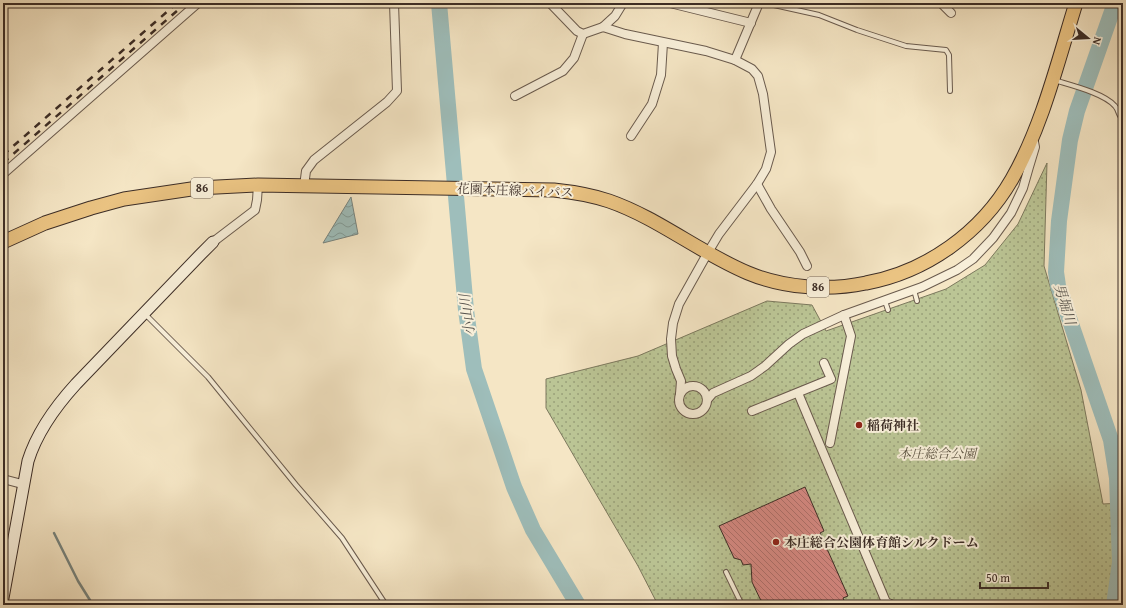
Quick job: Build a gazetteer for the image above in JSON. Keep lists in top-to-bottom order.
{
  "streets": {
    "main road": ["86", "花園本庄線バイパス"]
  },
  "water": ["男堀川", "小山川"],
  "parks": ["本庄総合公園"],
  "places": ["稲荷神社", "本庄総合公園体育館シルクドーム"],
  "scale_bar": "50 m",
  "north": "right"
}
